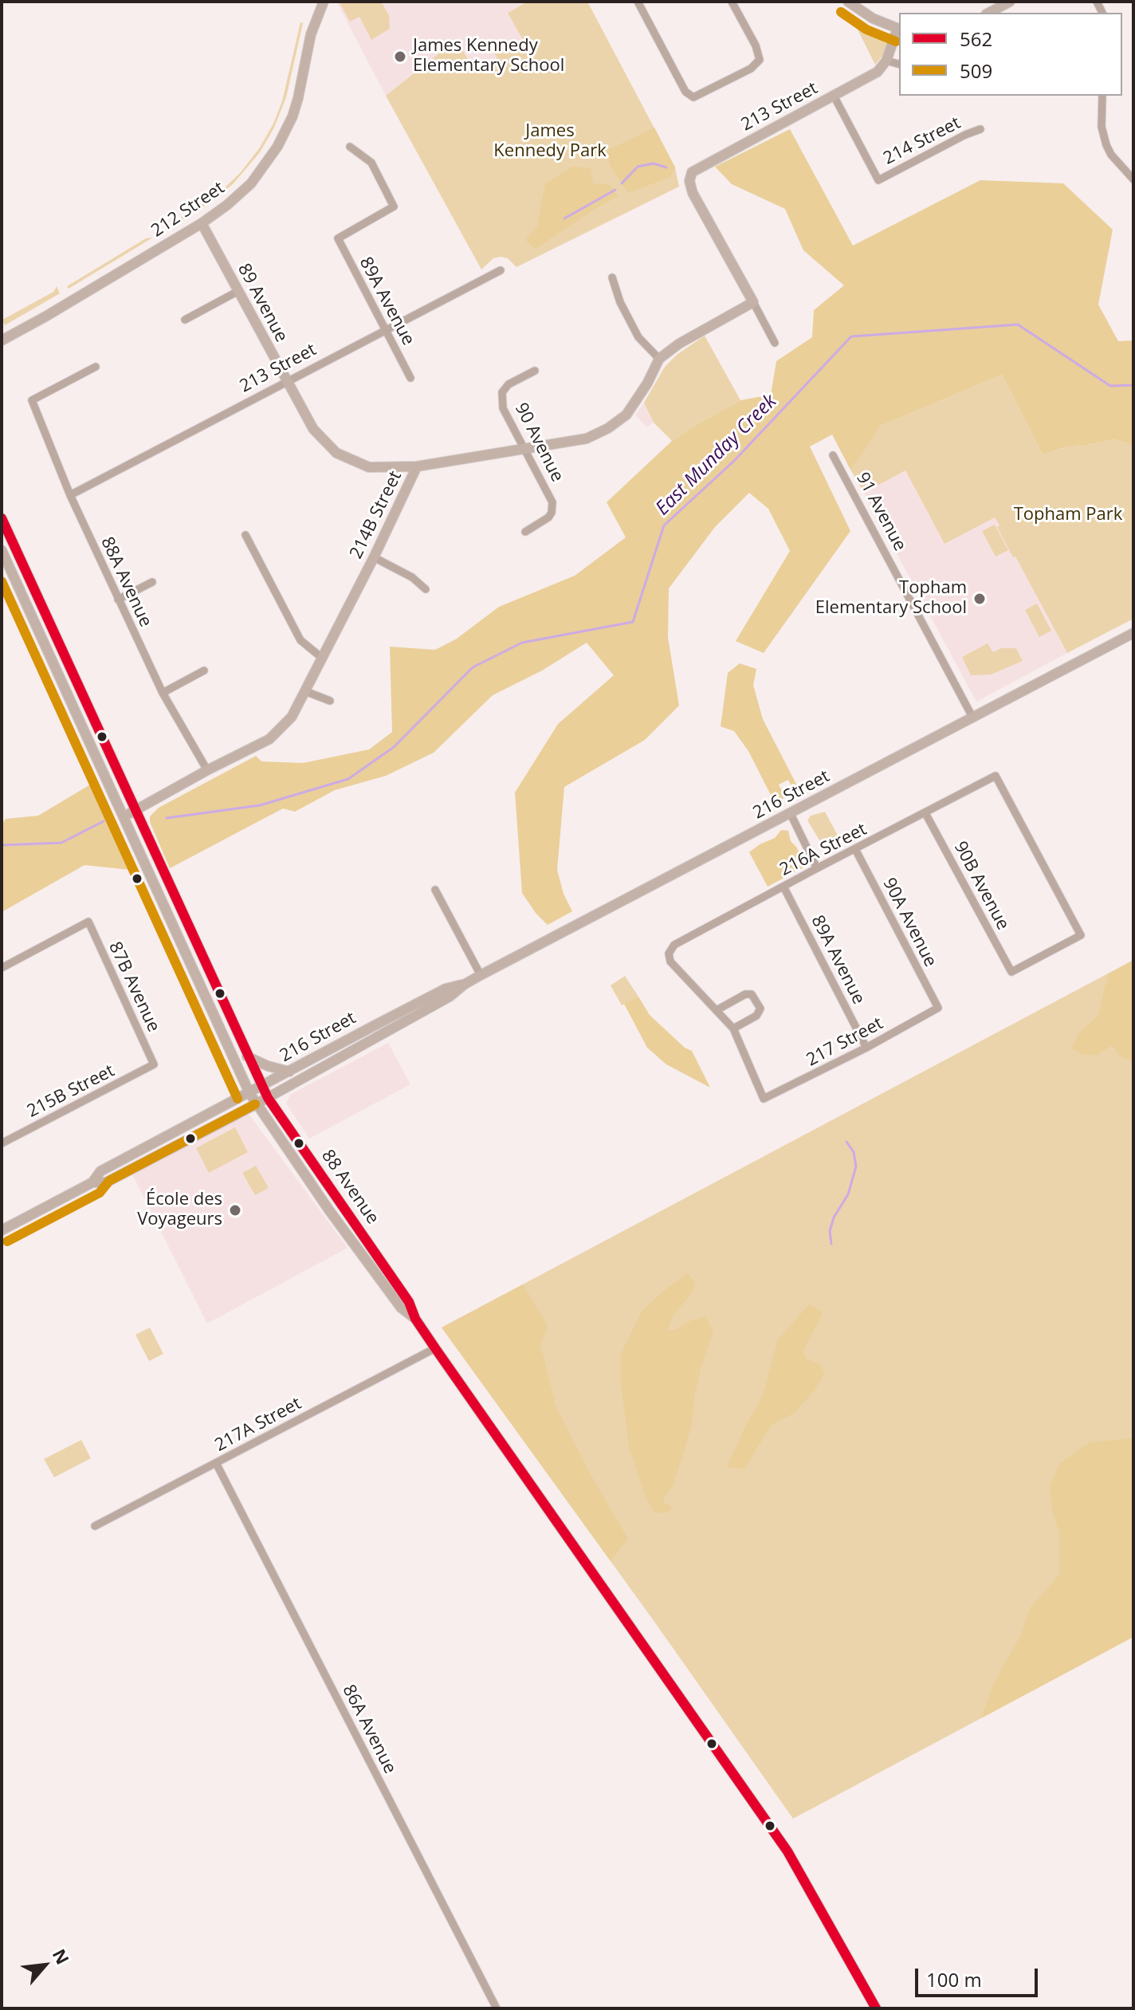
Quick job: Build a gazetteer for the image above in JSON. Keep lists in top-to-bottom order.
{
  "streets": {
    "main road": [
      "213 Street",
      "212 Street",
      "89 Avenue",
      "214B Street",
      "216 Street",
      "88 Avenue"
    ],
    "street": [
      "214 Street",
      "89A Avenue",
      "90 Avenue",
      "91 Avenue",
      "88A Avenue",
      "216A Street",
      "90B Avenue",
      "90A Avenue",
      "87B Avenue",
      "217 Street",
      "215B Street",
      "217A Street",
      "86A Avenue"
    ]
  },
  "crossings": [
    ["213 Street", "214 Street"],
    ["213 Street", "89A Avenue"],
    ["213 Street", "89 Avenue"],
    ["213 Street", "214B Street"],
    ["213 Street", "88A Avenue"],
    ["212 Street", "89 Avenue"],
    ["89A Avenue", "216A Street"],
    ["89A Avenue", "217 Street"],
    ["89 Avenue", "214B Street"],
    ["90 Avenue", "214B Street"],
    ["91 Avenue", "216 Street"],
    ["214B Street", "88A Avenue"],
    ["214B Street", "88 Avenue"],
    ["216 Street", "88 Avenue"],
    ["216A Street", "90B Avenue"],
    ["216A Street", "90A Avenue"],
    ["90A Avenue", "217 Street"],
    ["87B Avenue", "215B Street"],
    ["88 Avenue", "217A Street"],
    ["217A Street", "86A Avenue"]
  ],
  "water": ["East Munday Creek"],
  "parks": ["James Kennedy Park", "Topham Park"],
  "places": ["James Kennedy Elementary School", "Topham Elementary School", "École des Voyageurs"],
  "lines": ["transit line 509", "transit line 562"],
  "legend": ["562", "509"],
  "scale_bar": "100 m",
  "north": "top right"
}
